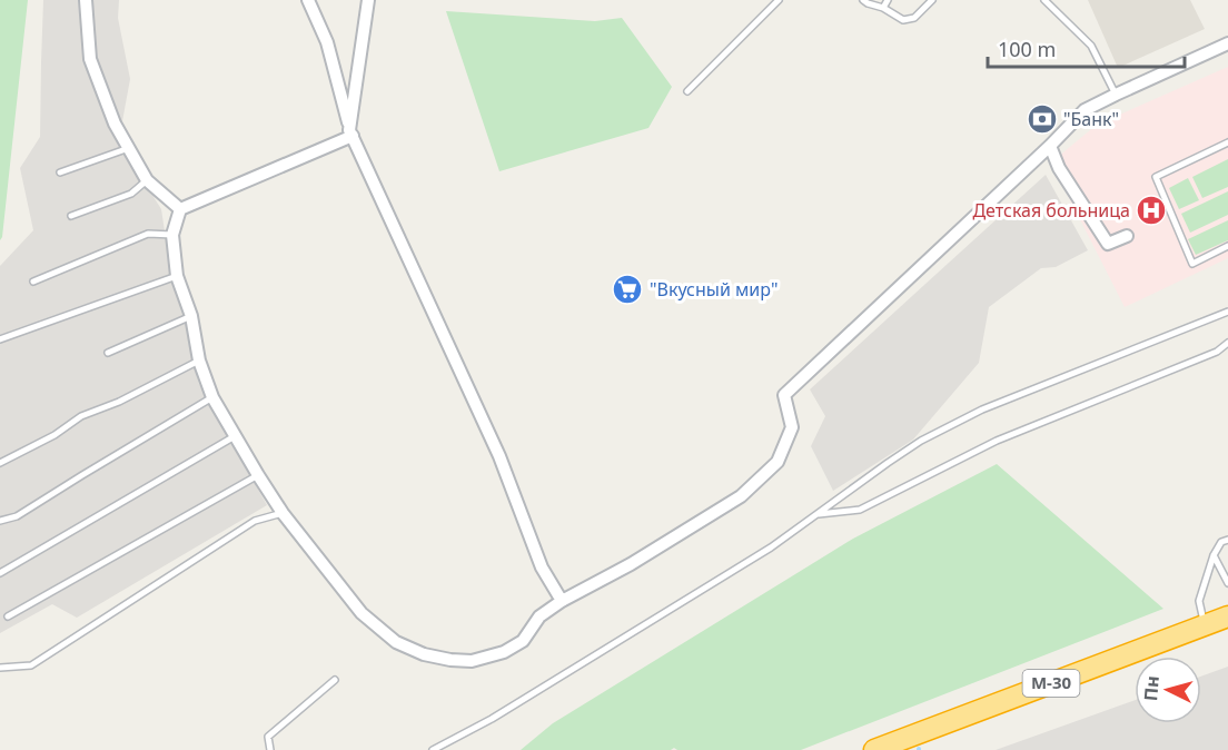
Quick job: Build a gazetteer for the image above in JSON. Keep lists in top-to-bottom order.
{
  "streets": {
    "highway": ["М-30"]
  },
  "places": {
    "bank": ["\"Банк\""],
    "hospital": ["Детская больница"],
    "supermarket": ["\"Вкусный мир\""]
  },
  "scale_bar": "100 m",
  "north": "left"
}
